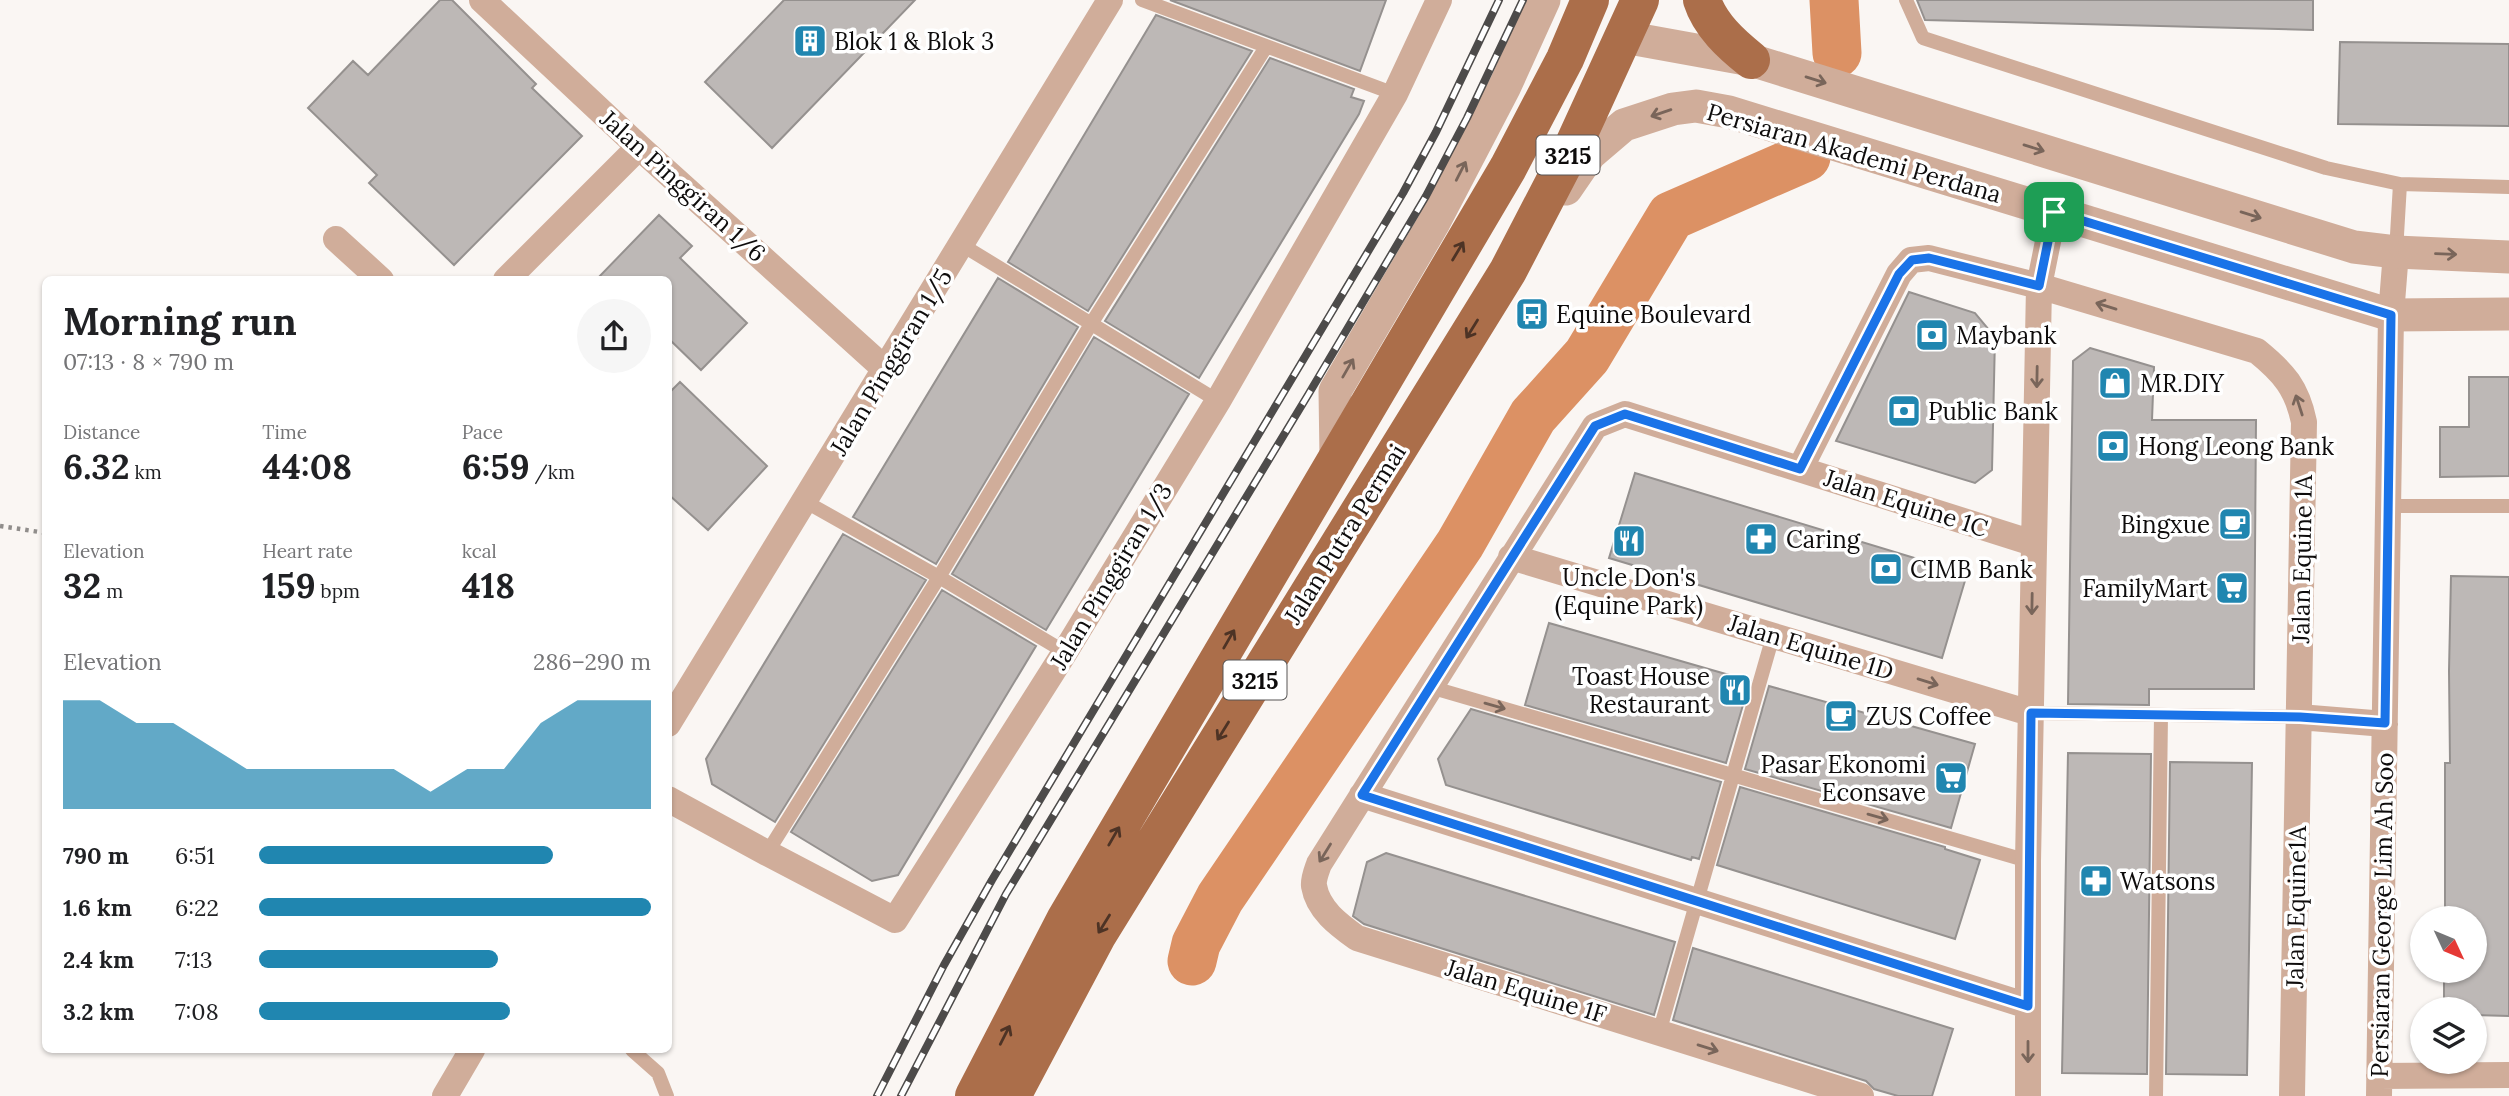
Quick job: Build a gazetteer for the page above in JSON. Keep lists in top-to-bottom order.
{
  "streets": {
    "main road": ["3215", "Jalan Putra Permai"],
    "street": [
      "Persiaran Akademi Perdana",
      "Jalan Pinggiran 1/6",
      "Jalan Pinggiran 1/5",
      "Jalan Equine 1C",
      "Jalan Equine 1A",
      "Jalan Pinggiran 1/3",
      "Jalan Equine 1D",
      "Jalan Equine1A",
      "Persiaran George Lim Ah Soo",
      "Jalan Equine 1F"
    ]
  },
  "crossings": [
    ["Persiaran Akademi Perdana", "Jalan Putra Permai"],
    ["Persiaran Akademi Perdana", "Persiaran George Lim Ah Soo"],
    ["Jalan Pinggiran 1/6", "Jalan Pinggiran 1/5"],
    ["Jalan Equine 1C", "Jalan Equine 1A"],
    ["Jalan Equine 1C", "Jalan Equine 1D"],
    ["Jalan Equine 1C", "Jalan Equine 1F"],
    ["Jalan Equine 1A", "Jalan Equine1A"]
  ],
  "one_way": ["Jalan Equine 1A", "Jalan Equine 1D"],
  "places": {
    "building": ["Blok 1 & Blok 3"],
    "bus stop": ["Equine Boulevard"],
    "bank": [
      "Maybank",
      "Public Bank",
      "Hong Leong Bank",
      "CIMB Bank"
    ],
    "shop": ["MR.DIY"],
    "cafe": ["Bingxue", "ZUS Coffee"],
    "pharmacy": ["Caring", "Watsons"],
    "restaurant": ["Uncle Don's (Equine Park)", "Toast House Restaurant"],
    "supermarket": ["FamilyMart", "Pasar Ekonomi Econsave"]
  },
  "north": "bottom right",
  "page": {
    "heading": ["Morning run", "07:13 · 8 × 790 m"],
    "stats": [
      ["Distance", "6.32 km"],
      ["Time", "44:08"],
      ["Pace", "6:59 /km"],
      ["Elevation", "32 m"],
      ["Heart rate", "159 bpm"],
      ["kcal", "418"]
    ],
    "chart": ["Elevation", "286–290 m"],
    "list": [
      {
        "name": "790 m",
        "note": "6:51"
      },
      {
        "name": "1.6 km",
        "note": "6:22"
      },
      {
        "name": "2.4 km",
        "note": "7:13"
      },
      {
        "name": "3.2 km",
        "note": "7:08"
      }
    ]
  }
}
